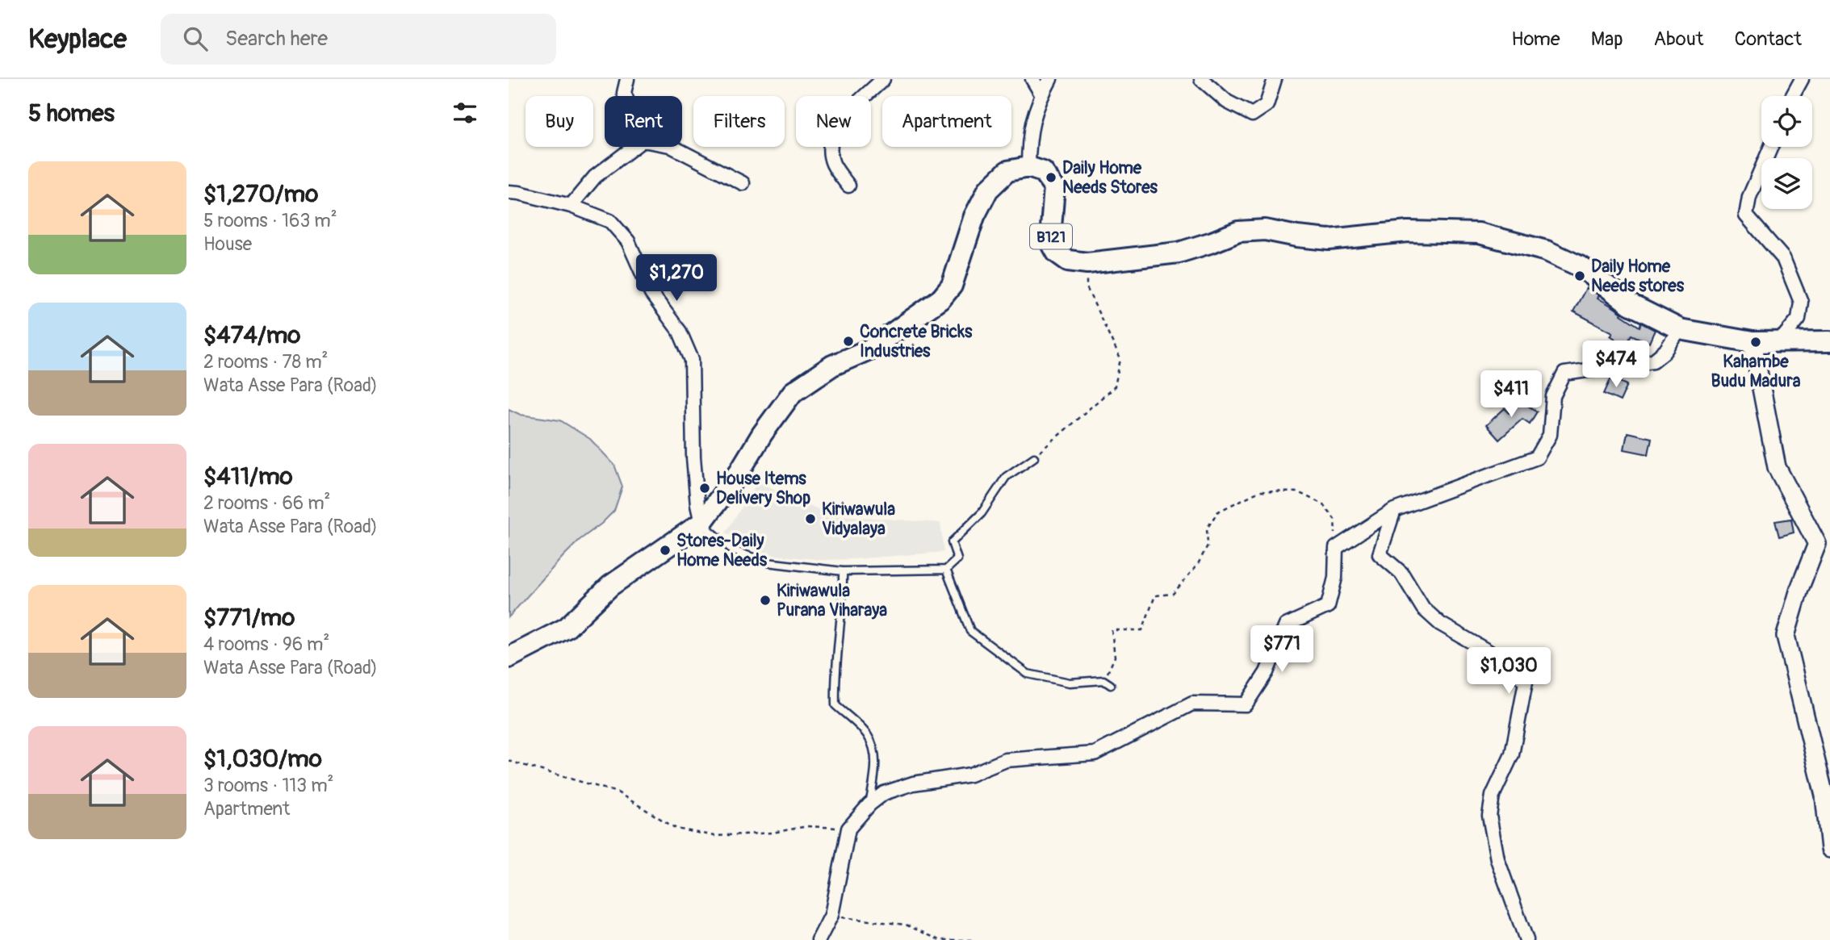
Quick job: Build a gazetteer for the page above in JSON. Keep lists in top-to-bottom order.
{
  "streets": {
    "main road": ["B121"]
  },
  "places": [
    "Daily Home Needs Stores",
    "Daily Home Needs stores",
    "Concrete Bricks Industries",
    "Kahambe Budu Madura",
    "House Items Delivery Shop",
    "Kiriwawula Vidyalaya",
    "Stores-Daily Home Needs",
    "Kiriwawula Purana Viharaya"
  ],
  "page": {
    "header": "Keyplace",
    "search": "Search here",
    "nav": [
      "Home",
      "Map",
      "About",
      "Contact"
    ],
    "heading": "5 homes",
    "chip": [
      "Buy",
      "Rent",
      "Filters",
      "New",
      "Apartment"
    ],
    "list": [
      {
        "name": "$1,270/mo",
        "note": "5 rooms · 163 m² · House"
      },
      {
        "name": "$474/mo",
        "note": "2 rooms · 78 m² · Wata Asse Para (Road)"
      },
      {
        "name": "$411/mo",
        "note": "2 rooms · 66 m² · Wata Asse Para (Road)"
      },
      {
        "name": "$771/mo",
        "note": "4 rooms · 96 m² · Wata Asse Para (Road)"
      },
      {
        "name": "$1,030/mo",
        "note": "3 rooms · 113 m² · Apartment"
      }
    ],
    "price": [
      "$1,270",
      "$474",
      "$411",
      "$771",
      "$1,030"
    ]
  }
}
